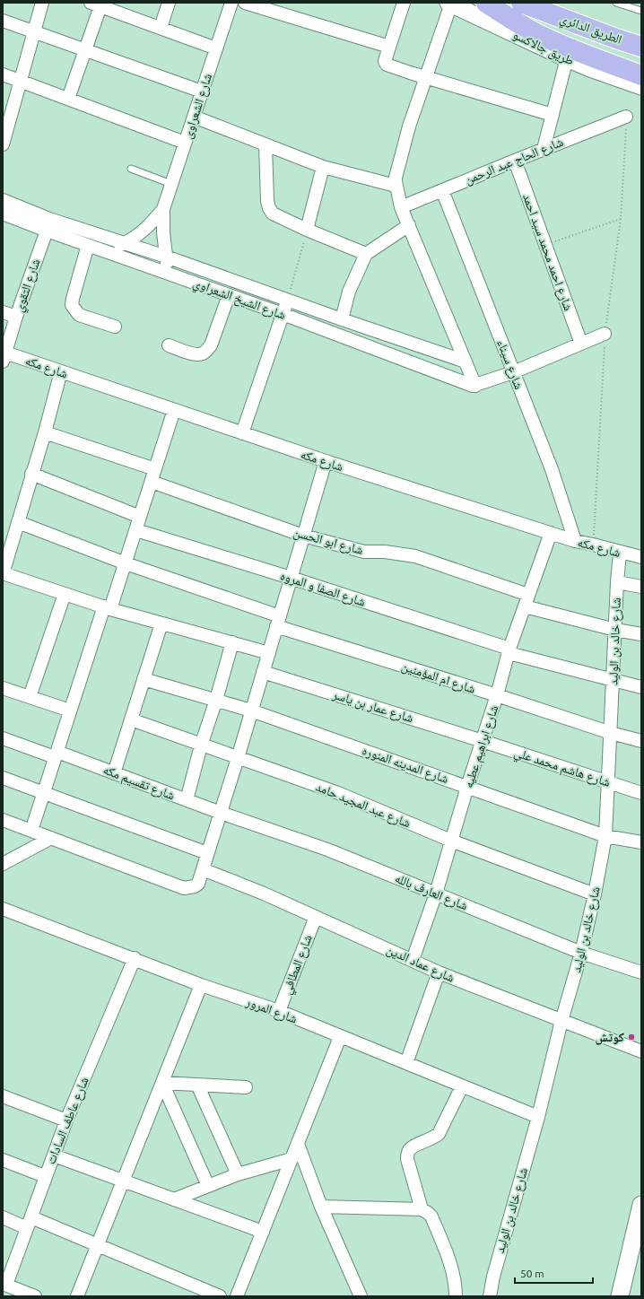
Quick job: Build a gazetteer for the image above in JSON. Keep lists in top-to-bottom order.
{
  "streets": {
    "highway": ["الطريق الدائري"],
    "street": [
      "طريق جالاكسو",
      "شارع الشعراوى",
      "شارع الحاج عبد الرحمن",
      "شارع احمد محمد سيد احمد",
      "شارع التقوي",
      "شارع الشيخ الشعراوي",
      "شارع سيناء",
      "شارع مكه",
      "شارع ابو الحسن",
      "شارع الصفا و المروه",
      "شارع خالد بن الوليد",
      "شارع ام المؤمنين",
      "شارع عمار بن ياسر",
      "شارع ابراهيم عطيه",
      "شارع المدينه المنوره",
      "شارع هاشم محمد علي",
      "شارع تقسيم مكه",
      "شارع عبد المجيد حامد",
      "شارع العارف بالله",
      "شارع عماد الدين",
      "شارع المطافي",
      "شارع المرور",
      "شارع عاطف السادات"
    ]
  },
  "crossings": [
    ["شارع الشعراوى", "شارع الشيخ الشعراوي"],
    ["شارع الحاج عبد الرحمن", "شارع احمد محمد سيد احمد"],
    ["شارع الحاج عبد الرحمن", "شارع سيناء"],
    ["شارع التقوي", "شارع الشيخ الشعراوي"],
    ["شارع التقوي", "شارع مكه"],
    ["شارع سيناء", "شارع مكه"],
    ["شارع مكه", "شارع خالد بن الوليد"],
    ["شارع مكه", "شارع ابراهيم عطيه"],
    ["شارع ابو الحسن", "شارع خالد بن الوليد"],
    ["شارع ابو الحسن", "شارع ابراهيم عطيه"],
    ["شارع الصفا و المروه", "شارع خالد بن الوليد"],
    ["شارع الصفا و المروه", "شارع ابراهيم عطيه"],
    ["شارع خالد بن الوليد", "شارع ام المؤمنين"],
    ["شارع خالد بن الوليد", "شارع المدينه المنوره"],
    ["شارع خالد بن الوليد", "شارع هاشم محمد علي"],
    ["شارع خالد بن الوليد", "شارع عبد المجيد حامد"],
    ["شارع خالد بن الوليد", "شارع العارف بالله"],
    ["شارع خالد بن الوليد", "شارع عماد الدين"],
    ["شارع خالد بن الوليد", "شارع المرور"],
    ["شارع ام المؤمنين", "شارع ابراهيم عطيه"],
    ["شارع عمار بن ياسر", "شارع ابراهيم عطيه"],
    ["شارع عمار بن ياسر", "شارع هاشم محمد علي"],
    ["شارع ابراهيم عطيه", "شارع المدينه المنوره"],
    ["شارع ابراهيم عطيه", "شارع هاشم محمد علي"],
    ["شارع ابراهيم عطيه", "شارع عبد المجيد حامد"],
    ["شارع ابراهيم عطيه", "شارع العارف بالله"],
    ["شارع ابراهيم عطيه", "شارع عماد الدين"],
    ["شارع تقسيم مكه", "شارع العارف بالله"],
    ["شارع عماد الدين", "شارع المطافي"],
    ["شارع المطافي", "شارع المرور"],
    ["شارع المرور", "شارع عاطف السادات"]
  ],
  "places": ["كوتش"],
  "scale_bar": "50 m"
}
